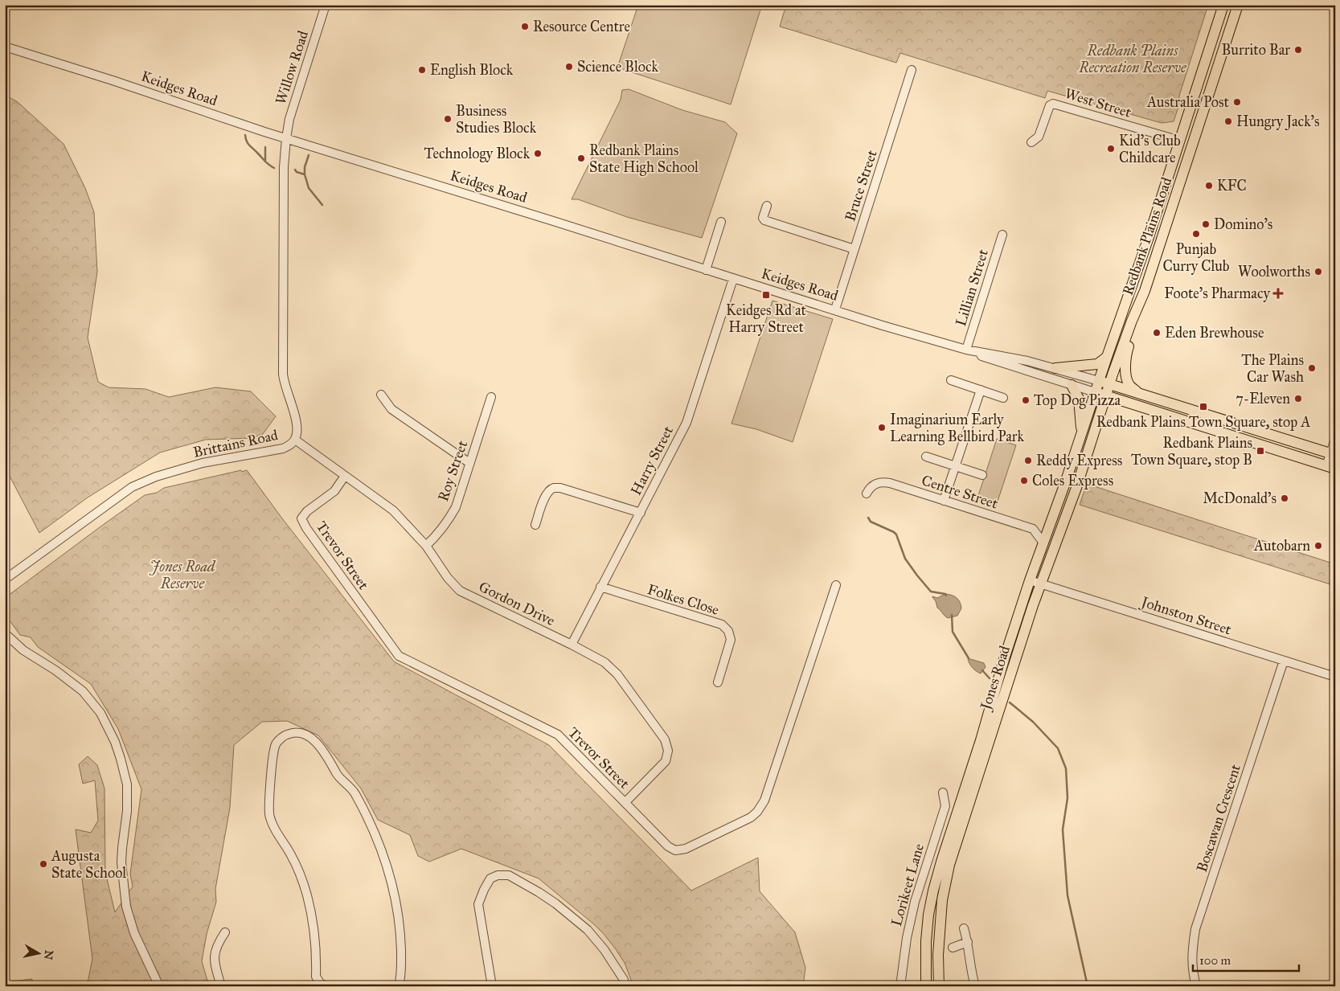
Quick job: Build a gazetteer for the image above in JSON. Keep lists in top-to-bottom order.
{
  "streets": {
    "main road": ["Keidges Road", "Redbank Plains Road", "Jones Road"],
    "street": [
      "Willow Road",
      "West Street",
      "Bruce Street",
      "Lillian Street",
      "Brittains Road",
      "Harry Street",
      "Roy Street",
      "Centre Street",
      "Trevor Street",
      "Folkes Close",
      "Gordon Drive",
      "Johnston Street",
      "Boscawan Crescent",
      "Lorikeet Lane"
    ]
  },
  "crossings": [
    ["Willow Road", "Keidges Road"],
    ["Willow Road", "Brittains Road"],
    ["Keidges Road", "Bruce Street"],
    ["Keidges Road", "Redbank Plains Road"],
    ["Keidges Road", "Lillian Street"],
    ["Keidges Road", "Brittains Road"],
    ["Keidges Road", "Harry Street"],
    ["Keidges Road", "Jones Road"],
    ["West Street", "Redbank Plains Road"],
    ["Redbank Plains Road", "Jones Road"],
    ["Brittains Road", "Gordon Drive"],
    ["Harry Street", "Folkes Close"],
    ["Harry Street", "Gordon Drive"],
    ["Roy Street", "Gordon Drive"],
    ["Trevor Street", "Gordon Drive"],
    ["Johnston Street", "Jones Road"],
    ["Johnston Street", "Boscawan Crescent"]
  ],
  "parks": ["Redbank Plains Recreation Reserve", "Jones Road Reserve"],
  "places": {
    "other": [
      "Resource Centre",
      "Burrito Bar",
      "Science Block",
      "English Block",
      "Australia Post",
      "Business Studies Block",
      "Hungry Jack's",
      "Kid's Club Childcare",
      "Technology Block",
      "Redbank Plains State High School",
      "KFC",
      "Domino's",
      "Punjab Curry Club",
      "Woolworths",
      "Eden Brewhouse",
      "The Plains Car Wash",
      "7-Eleven",
      "Top Dog Pizza",
      "Imaginarium Early Learning Bellbird Park",
      "Reddy Express",
      "Coles Express",
      "McDonald's",
      "Autobarn",
      "Augusta State School"
    ],
    "health": ["Foote's Pharmacy"],
    "transit": ["Keidges Rd at Harry Street", "Redbank Plains Town Square, stop A", "Redbank Plains Town Square, stop B"]
  },
  "scale_bar": "100 m",
  "north": "right"
}
